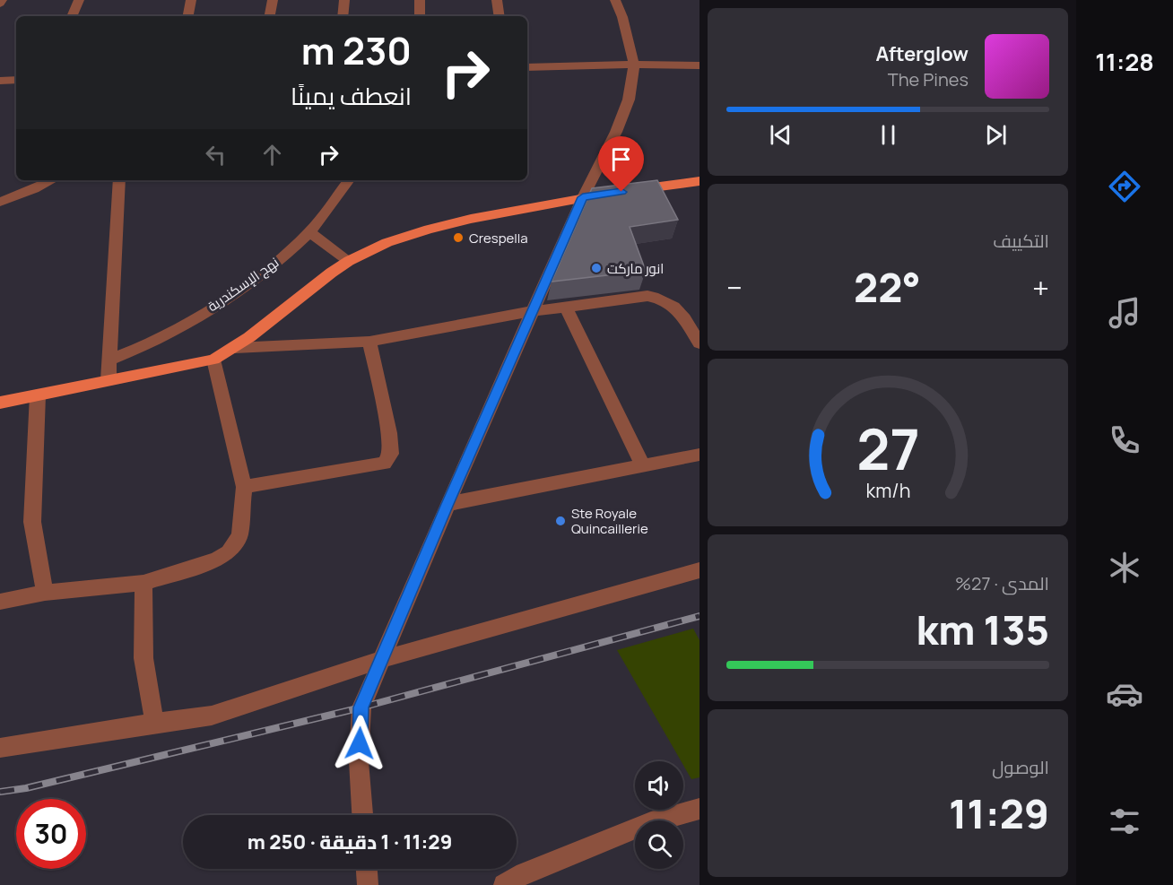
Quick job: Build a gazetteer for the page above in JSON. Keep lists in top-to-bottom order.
{
  "streets": {
    "street": ["نهج الإسكندرية"]
  },
  "places": ["Crespella", "انور ماركت", "Ste Royale Quincaillerie"],
  "page": {
    "tabs": "11:28",
    "turn": ["230 m", "انعطف يمينًا"],
    "song": ["Afterglow", "The Pines"],
    "tile": [
      "التكييف",
      ["المدى · 27%", "135 km"],
      ["الوصول", "11:29"]
    ],
    "heat": ["−", "22°", "+"],
    "limit": "30",
    "trip": "11:29 · 1 دقيقة · 250 m",
    "gauge": ["27", "km/h"]
  }
}
